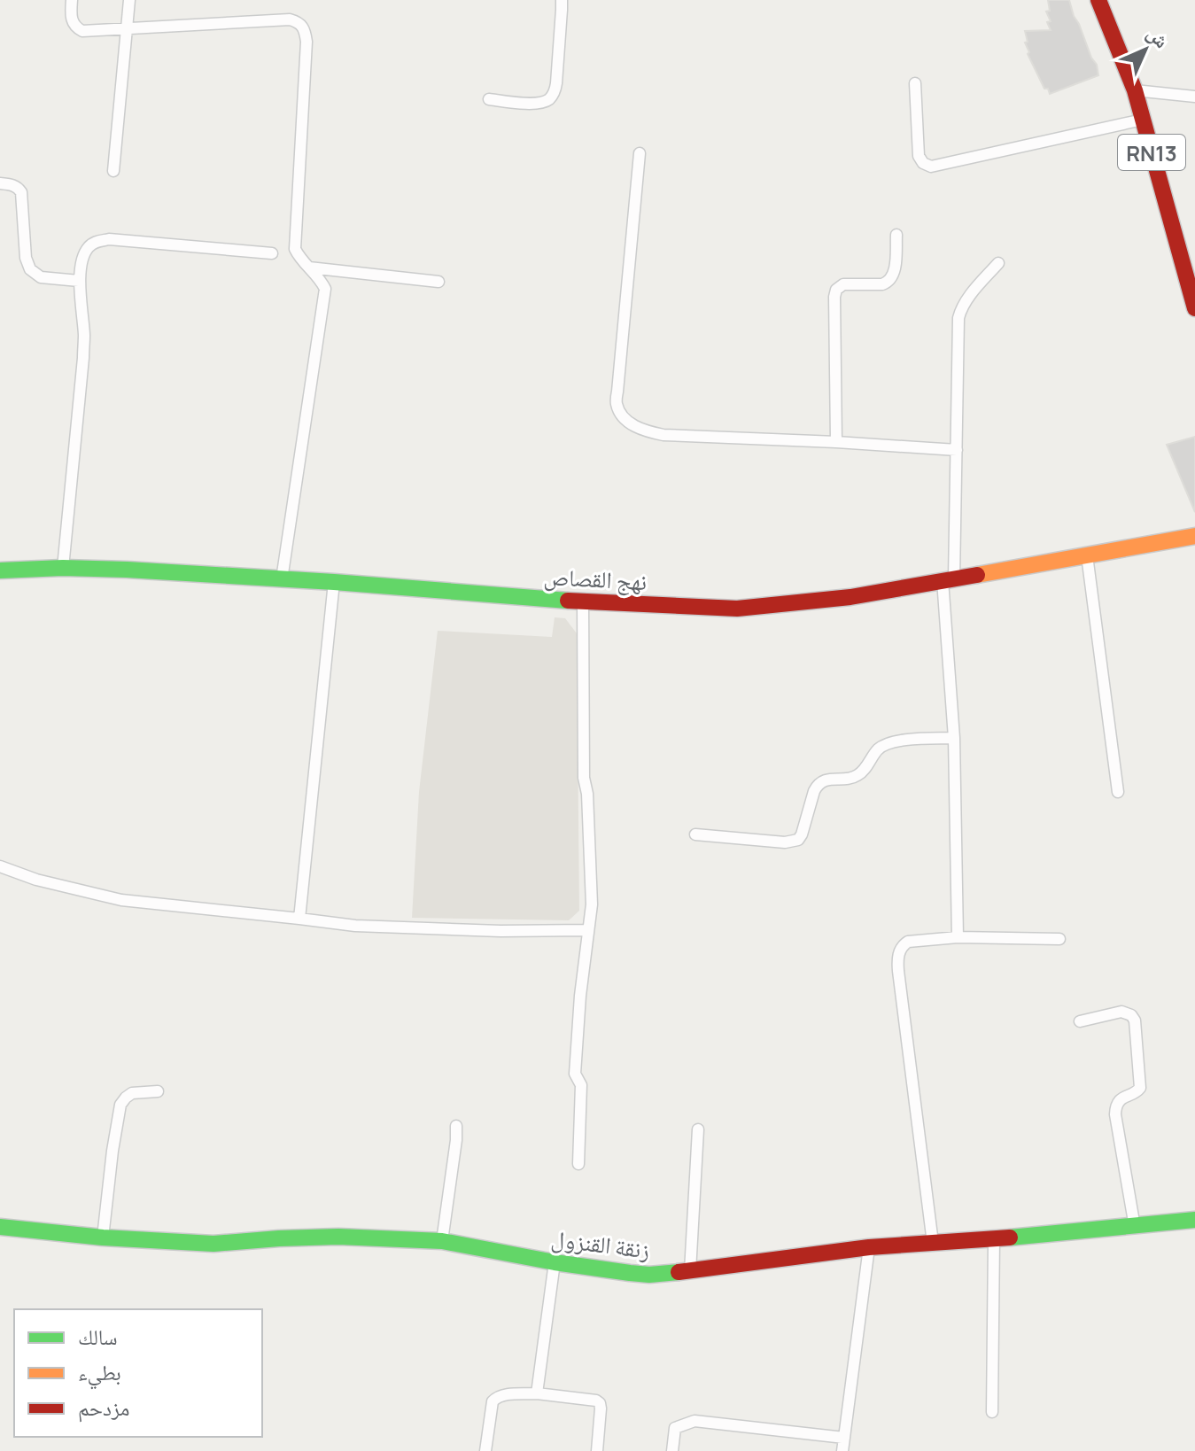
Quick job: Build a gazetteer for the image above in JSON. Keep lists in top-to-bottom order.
{
  "streets": {
    "street": ["RN13", "نهج القصاص", "زنقة القنزول"]
  },
  "legend": ["سالك", "بطيء", "مزدحم"],
  "north": "top right"
}
